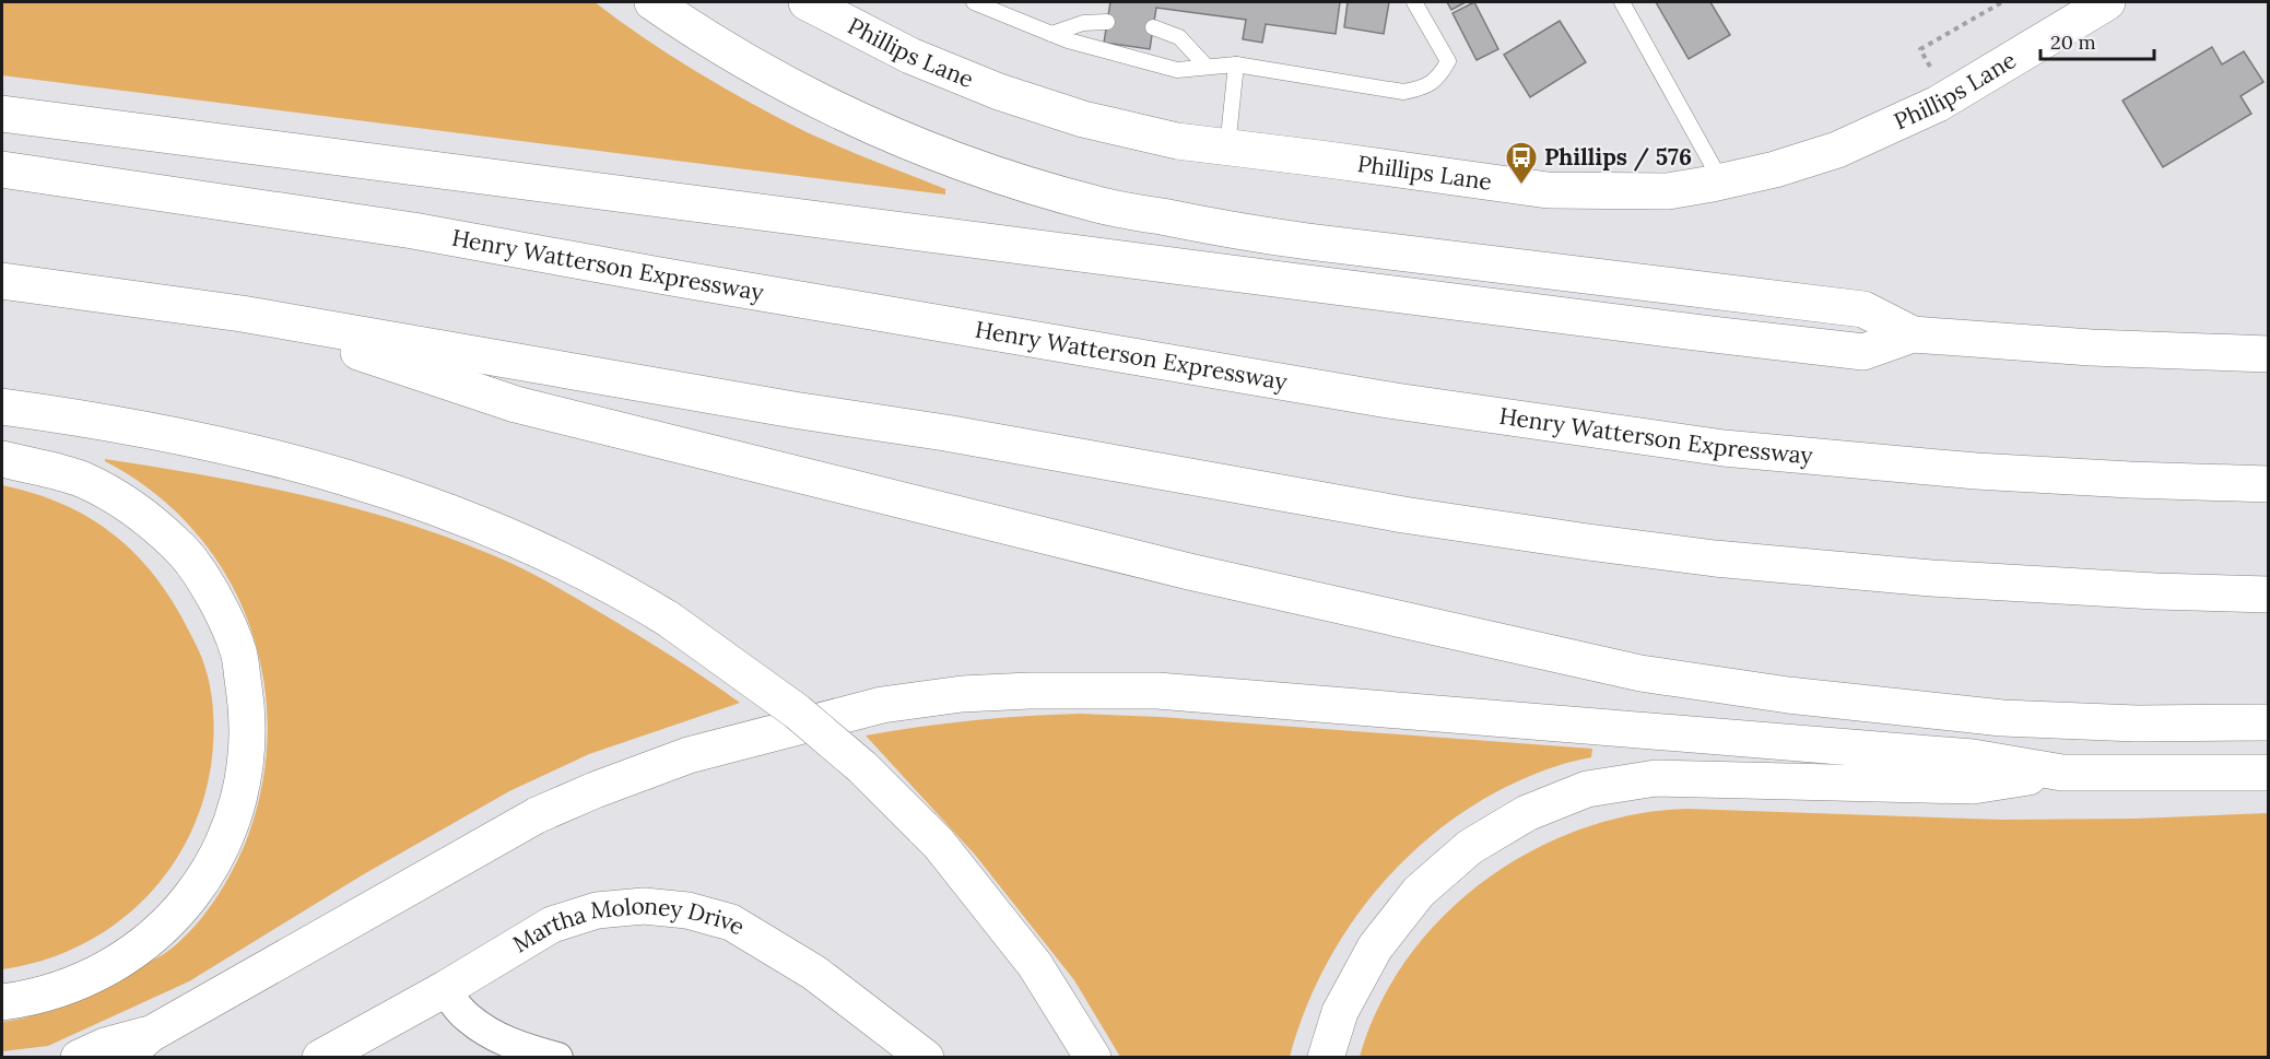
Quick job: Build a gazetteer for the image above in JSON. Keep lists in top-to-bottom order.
{
  "streets": {
    "main road": ["Phillips Lane", "Henry Watterson Expressway", "Martha Moloney Drive"]
  },
  "places": {
    "bus stop": ["Phillips / 576"]
  },
  "scale_bar": "20 m"
}
